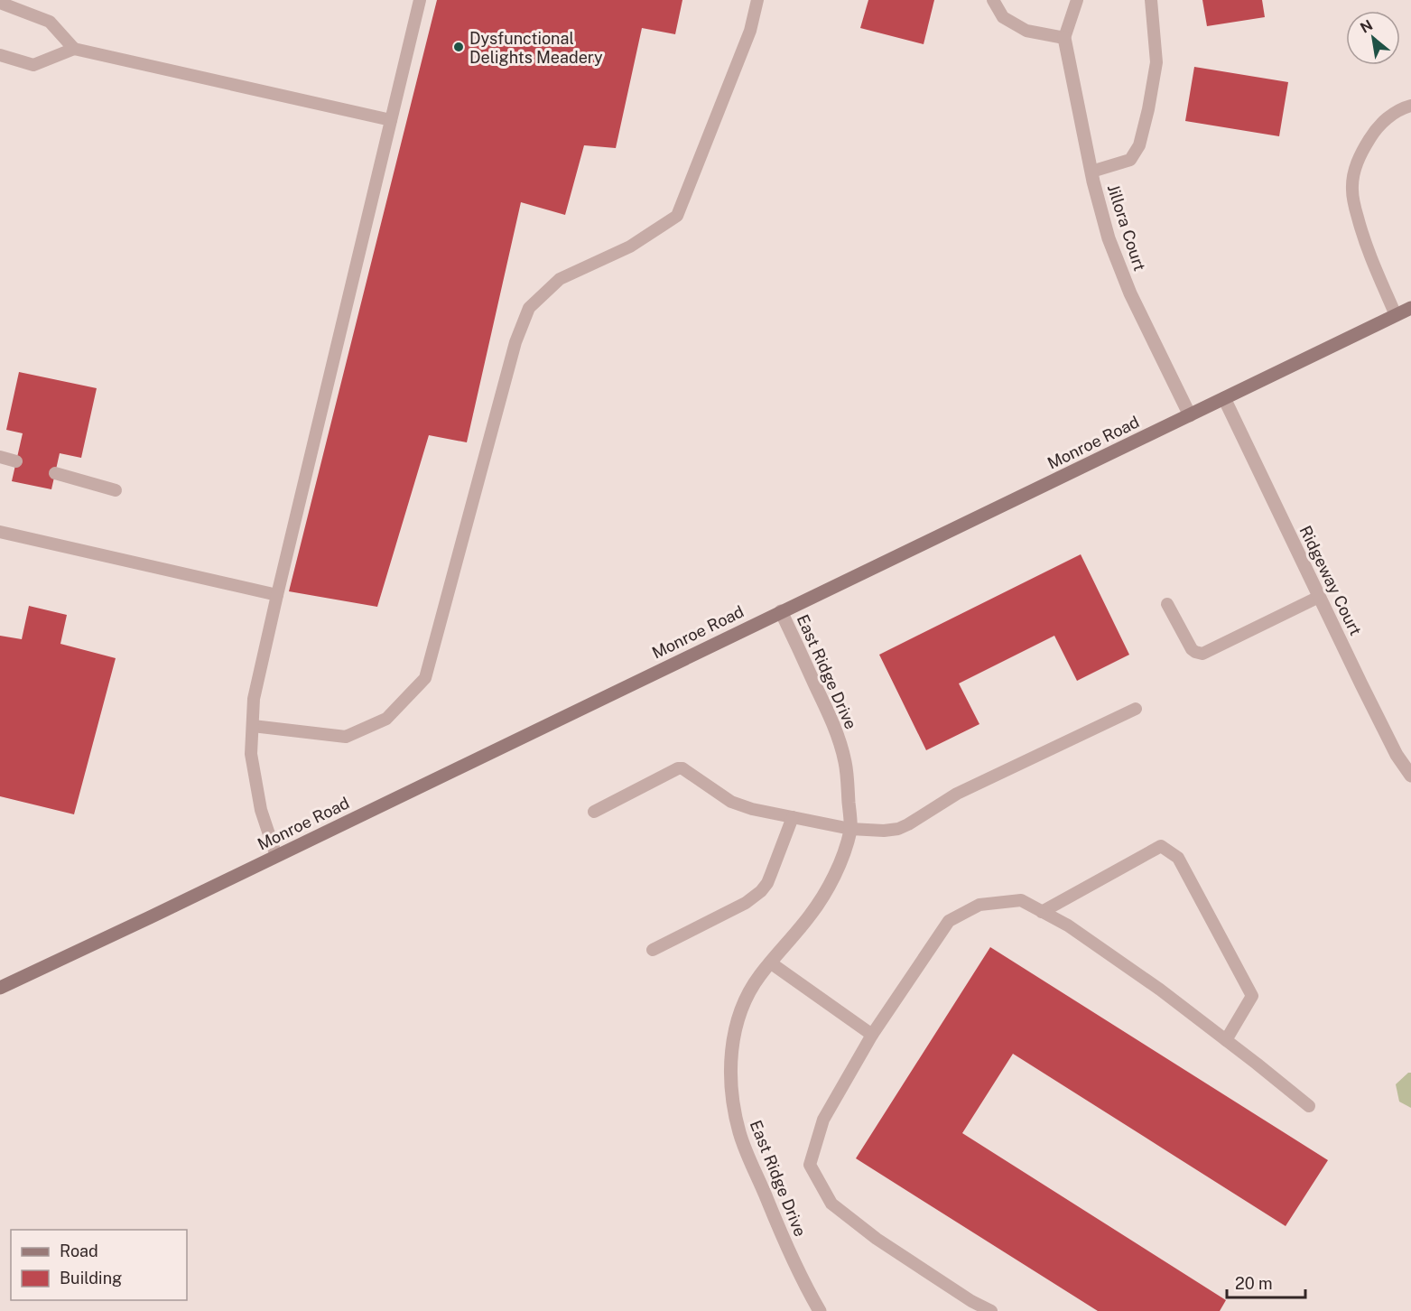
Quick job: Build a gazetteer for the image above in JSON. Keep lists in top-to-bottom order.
{
  "streets": {
    "street": [
      "Jillora Court",
      "Monroe Road",
      "Ridgeway Court",
      "East Ridge Drive"
    ]
  },
  "crossings": [
    ["Jillora Court", "Monroe Road"],
    ["Monroe Road", "Ridgeway Court"],
    ["Monroe Road", "East Ridge Drive"]
  ],
  "places": ["Dysfunctional Delights Meadery"],
  "legend": ["Road", "Building"],
  "scale_bar": "20 m",
  "north": "top left"
}
